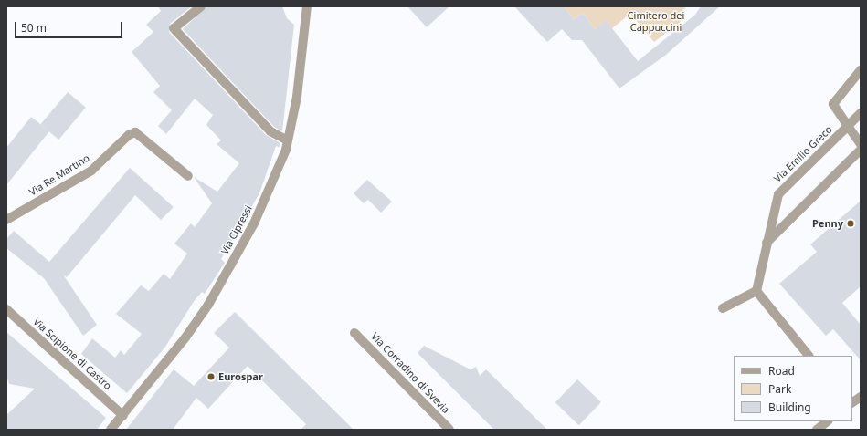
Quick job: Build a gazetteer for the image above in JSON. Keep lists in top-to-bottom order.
{
  "streets": {
    "street": [
      "Via Emilio Greco",
      "Via Re Martino",
      "Via Cipressi",
      "Via Scipione di Castro",
      "Via Corradino di Svevia"
    ]
  },
  "crossings": [
    ["Via Cipressi", "Via Scipione di Castro"]
  ],
  "parks": ["Cimitero dei Cappuccini"],
  "places": ["Penny", "Eurospar"],
  "legend": ["Road", "Park", "Building"],
  "scale_bar": "50 m"
}
